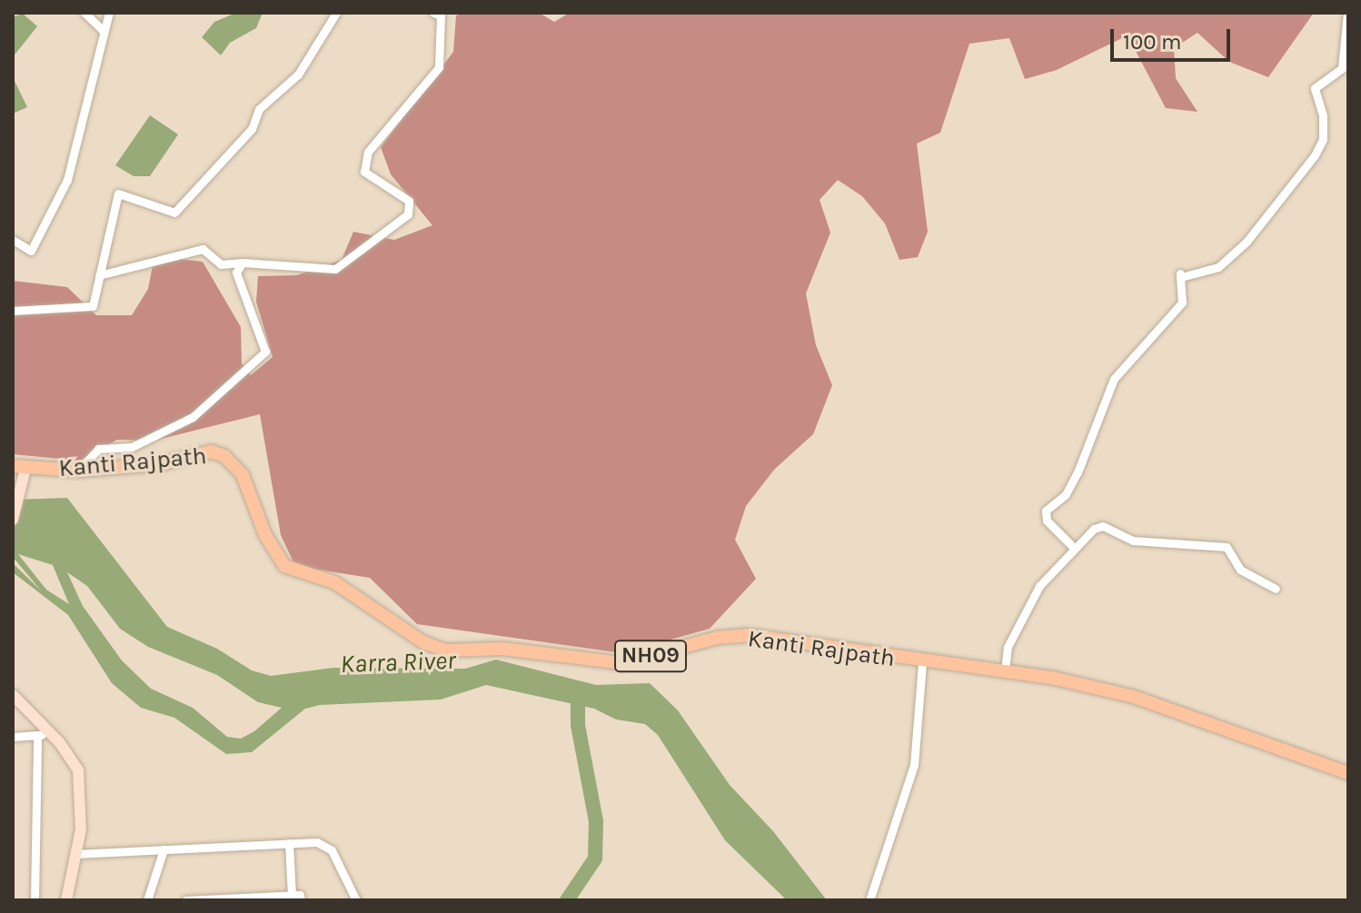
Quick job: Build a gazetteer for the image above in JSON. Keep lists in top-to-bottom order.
{
  "streets": {
    "main road": ["Kanti Rajpath", "NH09"]
  },
  "water": ["Karra River"],
  "scale_bar": "100 m"
}
